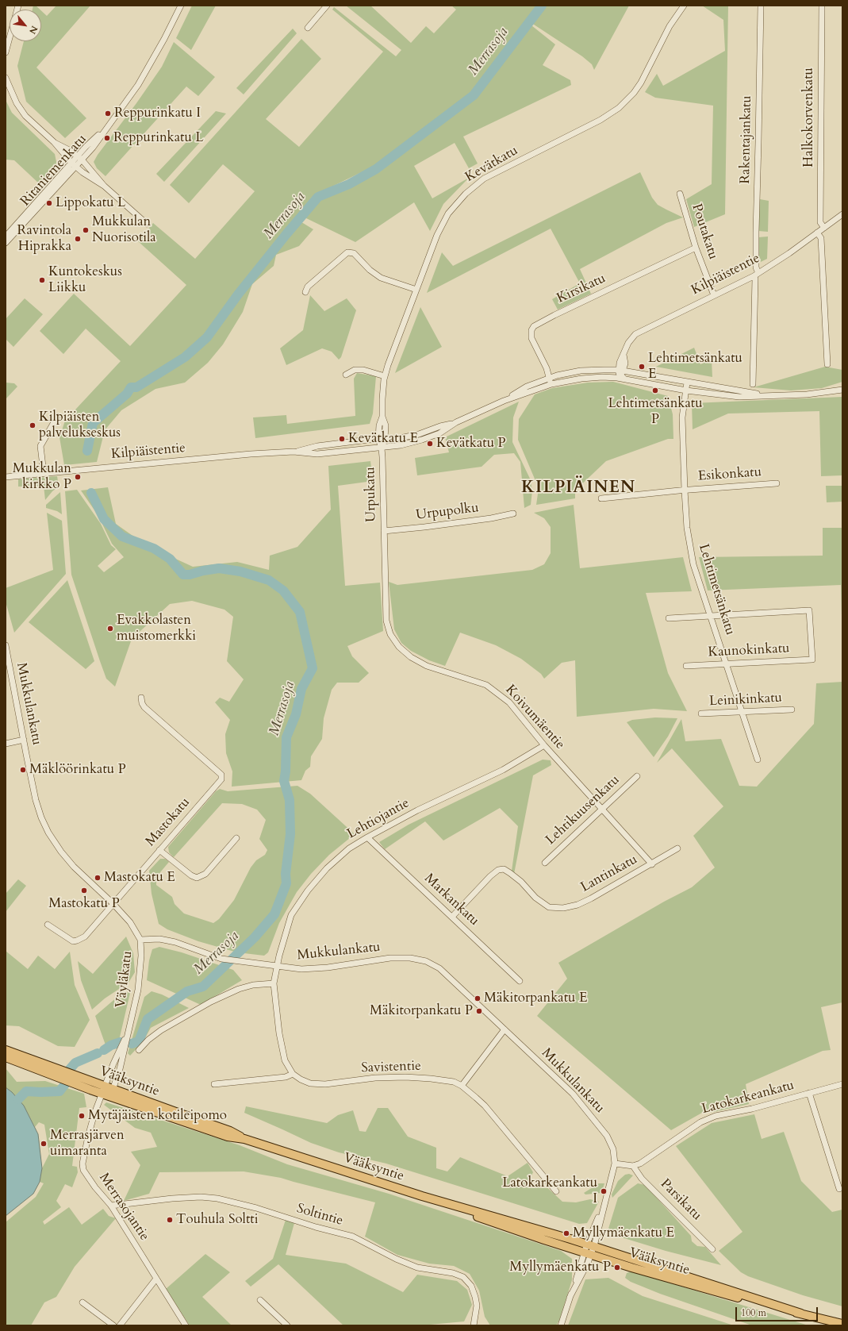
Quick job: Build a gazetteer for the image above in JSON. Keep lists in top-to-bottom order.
{
  "streets": {
    "highway": ["Vääksyntie"],
    "street": [
      "Halkokorvenkatu",
      "Rakentajankatu",
      "Kevätkatu",
      "Ritaniemenkatu",
      "Poutakatu",
      "Kilpiäistentie",
      "Kirsikatu",
      "Esikonkatu",
      "Urpukatu",
      "Urpupolku",
      "Lehtimetsänkatu",
      "Kaunokinkatu",
      "Leinikinkatu",
      "Mukkulankatu",
      "Koivumäentie",
      "Lehtikuusenkatu",
      "Lehtiojantie",
      "Mastokatu",
      "Lantinkatu",
      "Markankatu",
      "Väyläkatu",
      "Savistentie",
      "Latokarkeankatu",
      "Parsikatu",
      "Merrasojantie",
      "Soltintie"
    ]
  },
  "crossings": [
    ["Halkokorvenkatu", "Kilpiäistentie"],
    ["Rakentajankatu", "Kilpiäistentie"],
    ["Kevätkatu", "Kilpiäistentie"],
    ["Kevätkatu", "Urpukatu"],
    ["Poutakatu", "Kilpiäistentie"],
    ["Poutakatu", "Kirsikatu"],
    ["Kilpiäistentie", "Kirsikatu"],
    ["Kilpiäistentie", "Urpukatu"],
    ["Esikonkatu", "Lehtimetsänkatu"],
    ["Urpukatu", "Urpupolku"],
    ["Urpukatu", "Koivumäentie"],
    ["Lehtimetsänkatu", "Kaunokinkatu"],
    ["Lehtimetsänkatu", "Leinikinkatu"],
    ["Mukkulankatu", "Lehtiojantie"],
    ["Mukkulankatu", "Mastokatu"],
    ["Mukkulankatu", "Väyläkatu"],
    ["Mukkulankatu", "Savistentie"],
    ["Mukkulankatu", "Vääksyntie"],
    ["Koivumäentie", "Lehtikuusenkatu"],
    ["Koivumäentie", "Lehtiojantie"],
    ["Koivumäentie", "Lantinkatu"],
    ["Lehtiojantie", "Markankatu"],
    ["Lehtiojantie", "Savistentie"],
    ["Lantinkatu", "Markankatu"],
    ["Väyläkatu", "Vääksyntie"],
    ["Väyläkatu", "Merrasojantie"],
    ["Vääksyntie", "Merrasojantie"],
    ["Latokarkeankatu", "Parsikatu"],
    ["Merrasojantie", "Soltintie"]
  ],
  "districts": ["KILPIÄINEN"],
  "water": ["Merrasoja"],
  "places": [
    "Reppurinkatu I",
    "Reppurinkatu L",
    "Lippokatu L",
    "Mukkulan Nuorisotila",
    "Ravintola Hiprakka",
    "Kuntokeskus Liikku",
    "Lehtimetsänkatu E",
    "Lehtimetsänkatu P",
    "Kilpiäisten palvelukseskus",
    "Kevätkatu E",
    "Kevätkatu P",
    "Mukkulan kirkko P",
    "Evakkolasten muistomerkki",
    "Mäklöörinkatu P",
    "Mastokatu E",
    "Mastokatu P",
    "Mäkitorpankatu E",
    "Mäkitorpankatu P",
    "Mytäjäisten kotileipomo",
    "Merrasjärven uimaranta",
    "Latokarkeankatu I",
    "Touhula Soltti",
    "Myllymäenkatu E",
    "Myllymäenkatu P"
  ],
  "scale_bar": "100 m",
  "north": "bottom right"
}
